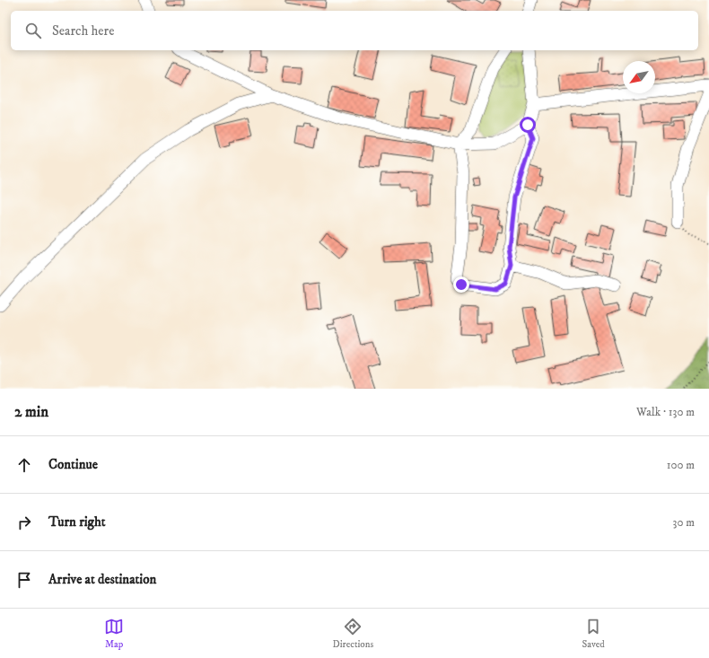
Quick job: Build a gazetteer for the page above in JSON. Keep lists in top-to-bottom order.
{
  "north": "bottom left",
  "page": {
    "search": "Search here",
    "heading": ["2 min", "Walk · 130 m"],
    "list": [
      ["Continue", "100 m"],
      ["Turn right", "30 m"],
      "Arrive at destination"
    ],
    "nav": ["Map", "Directions", "Saved"]
  }
}
